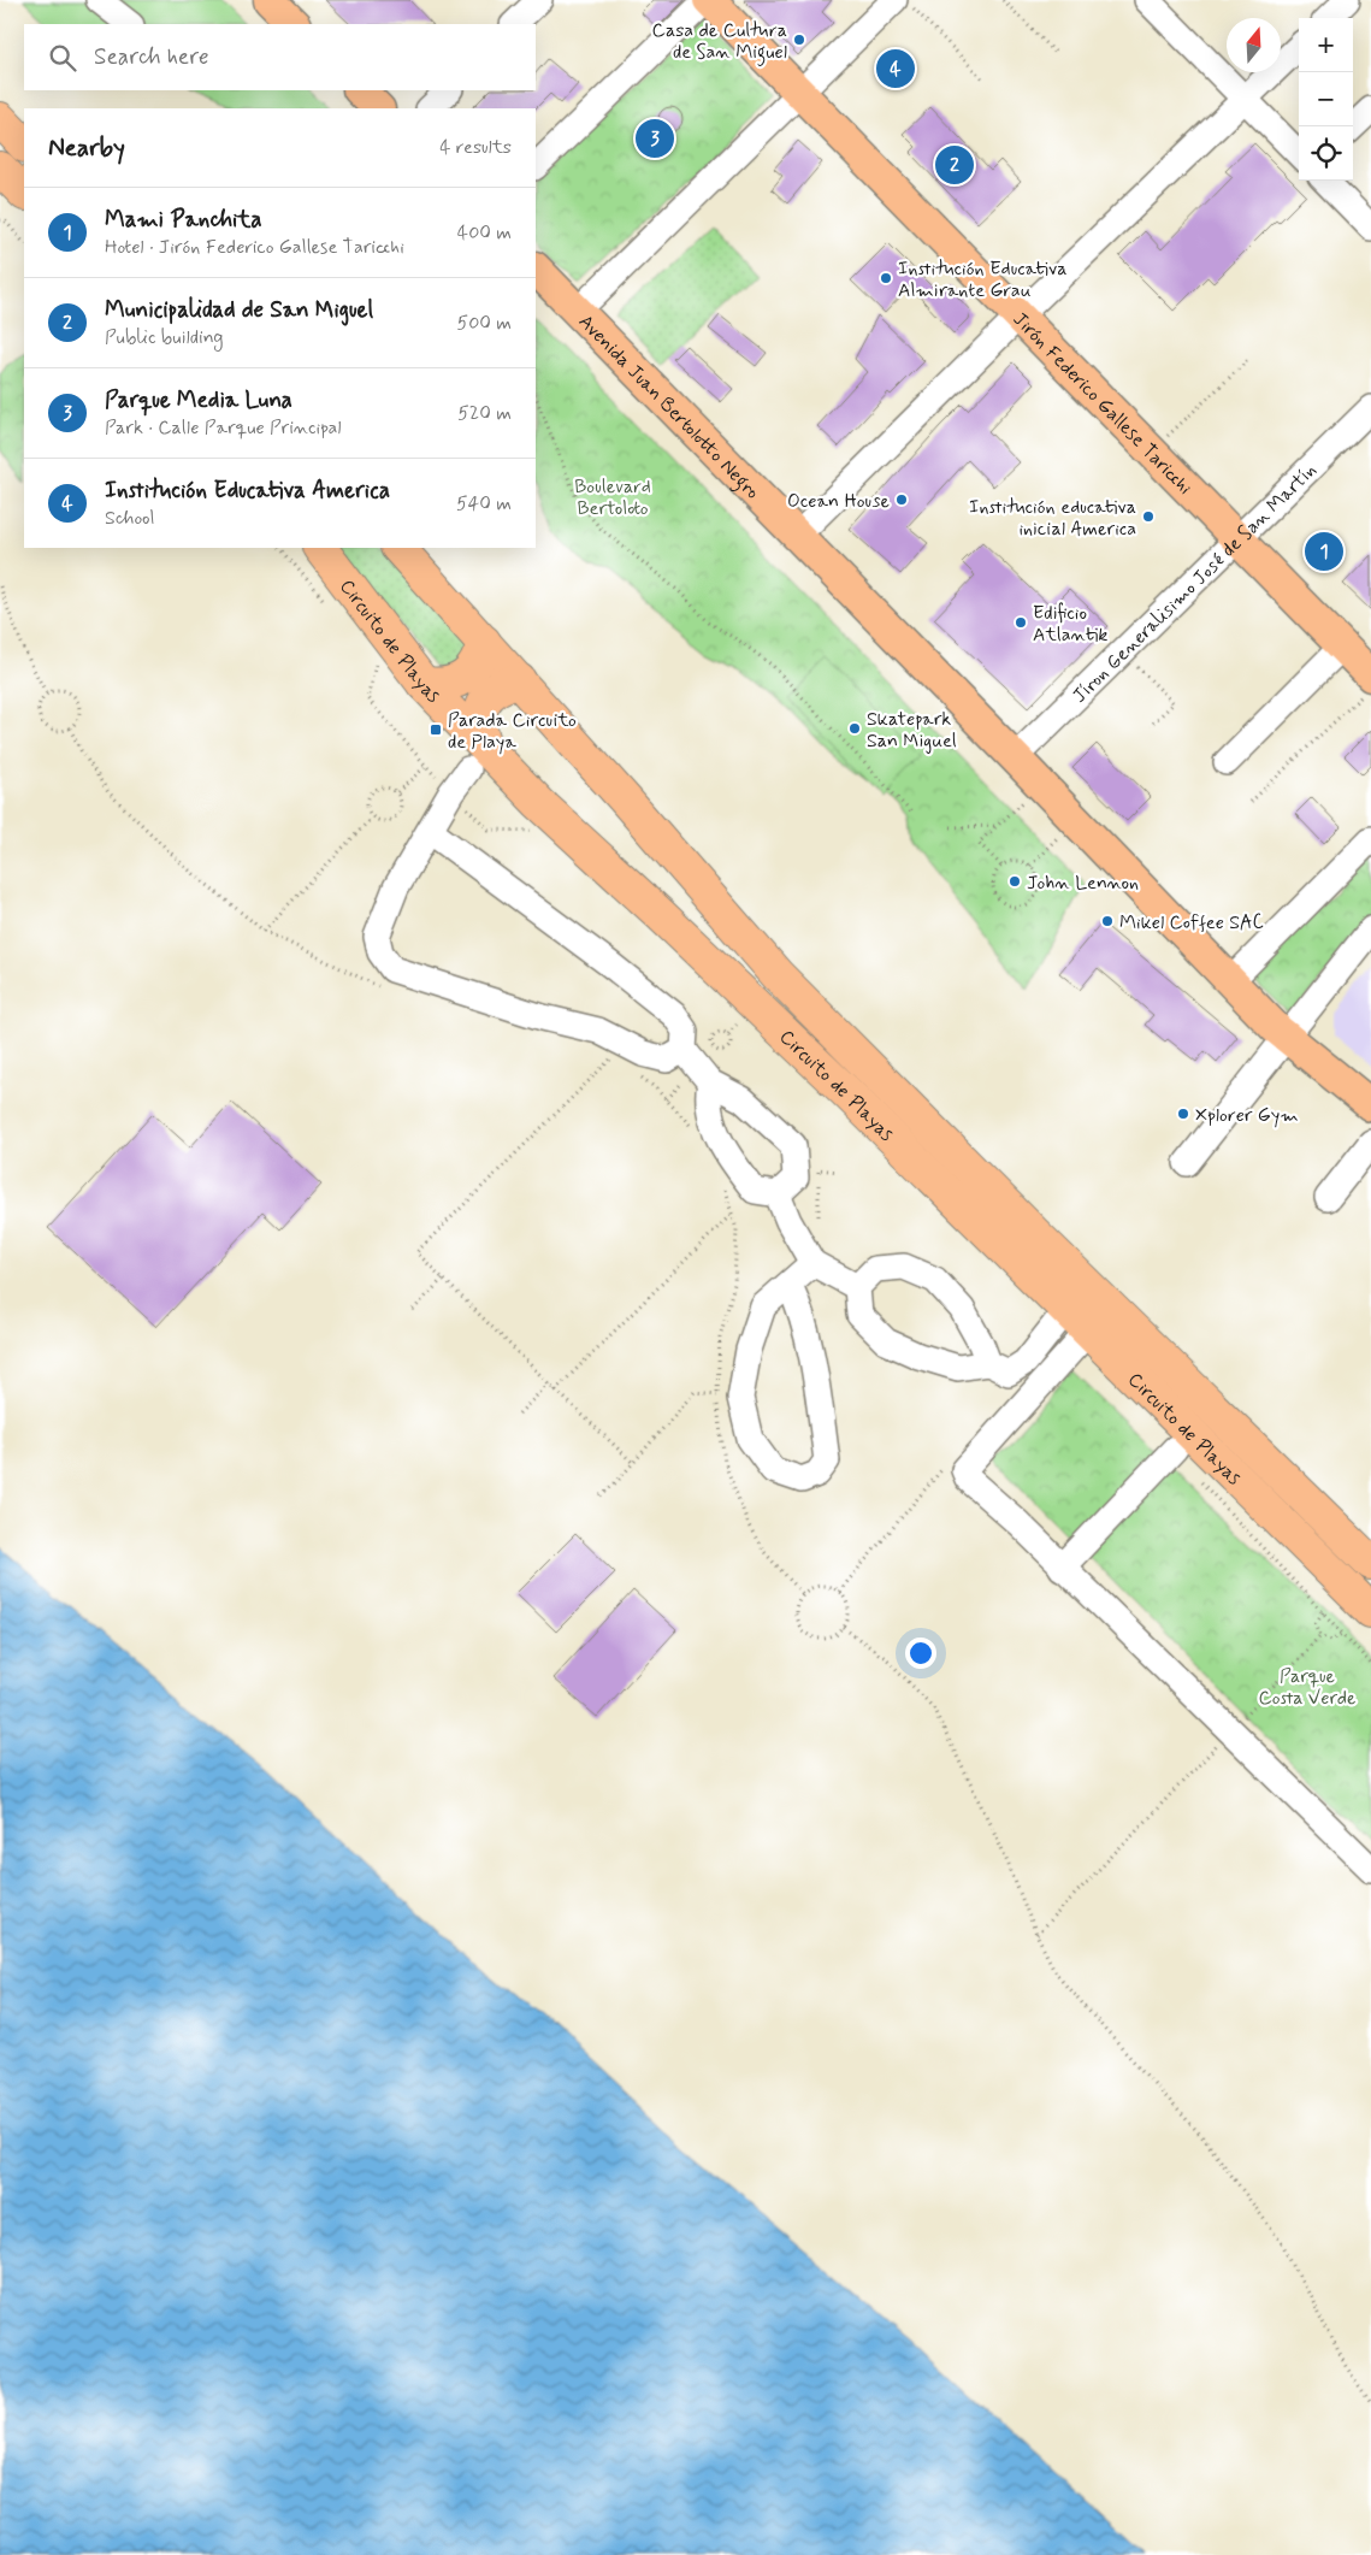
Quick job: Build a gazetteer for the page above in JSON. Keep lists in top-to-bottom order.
{
  "streets": {
    "highway": ["Circuito de Playas"],
    "main road": ["Jirón Federico Gallese Taricchi", "Avenida Juan Bertolotto Negro"],
    "street": ["Jíron Generalisimo José de San Martín"]
  },
  "crossings": [
    ["Jirón Federico Gallese Taricchi", "Jíron Generalisimo José de San Martín"],
    ["Avenida Juan Bertolotto Negro", "Jíron Generalisimo José de San Martín"]
  ],
  "parks": ["Boulevard Bertoloto", "Parque Costa Verde"],
  "places": {
    "other": [
      "Casa de Cultura de San Miguel",
      "Institución Educativa Almirante Grau",
      "Ocean House",
      "Institución educativa inicial America",
      "Edificio Atlantik",
      "Skatepark San Miguel",
      "John Lennon",
      "Mikel Coffee SAC",
      "Xplorer Gym"
    ],
    "transit": ["Parada Circuito de Playa"]
  },
  "north": "top",
  "page": {
    "map_buttons": ["+", "−"],
    "search": "Search here",
    "pins": [
      "4",
      "3",
      "2",
      "1"
    ],
    "heading": ["Nearby", "4 results"],
    "list": [
      {
        "mark": "1",
        "name": "Mami Panchita",
        "note": "Hotel · Jirón Federico Gallese Taricchi",
        "value": "400 m"
      },
      {
        "mark": "2",
        "name": "Municipalidad de San Miguel",
        "note": "Public building",
        "value": "500 m"
      },
      {
        "mark": "3",
        "name": "Parque Media Luna",
        "note": "Park · Calle Parque Principal",
        "value": "520 m"
      },
      {
        "mark": "4",
        "name": "Institución Educativa America",
        "note": "School",
        "value": "540 m"
      }
    ]
  }
}
